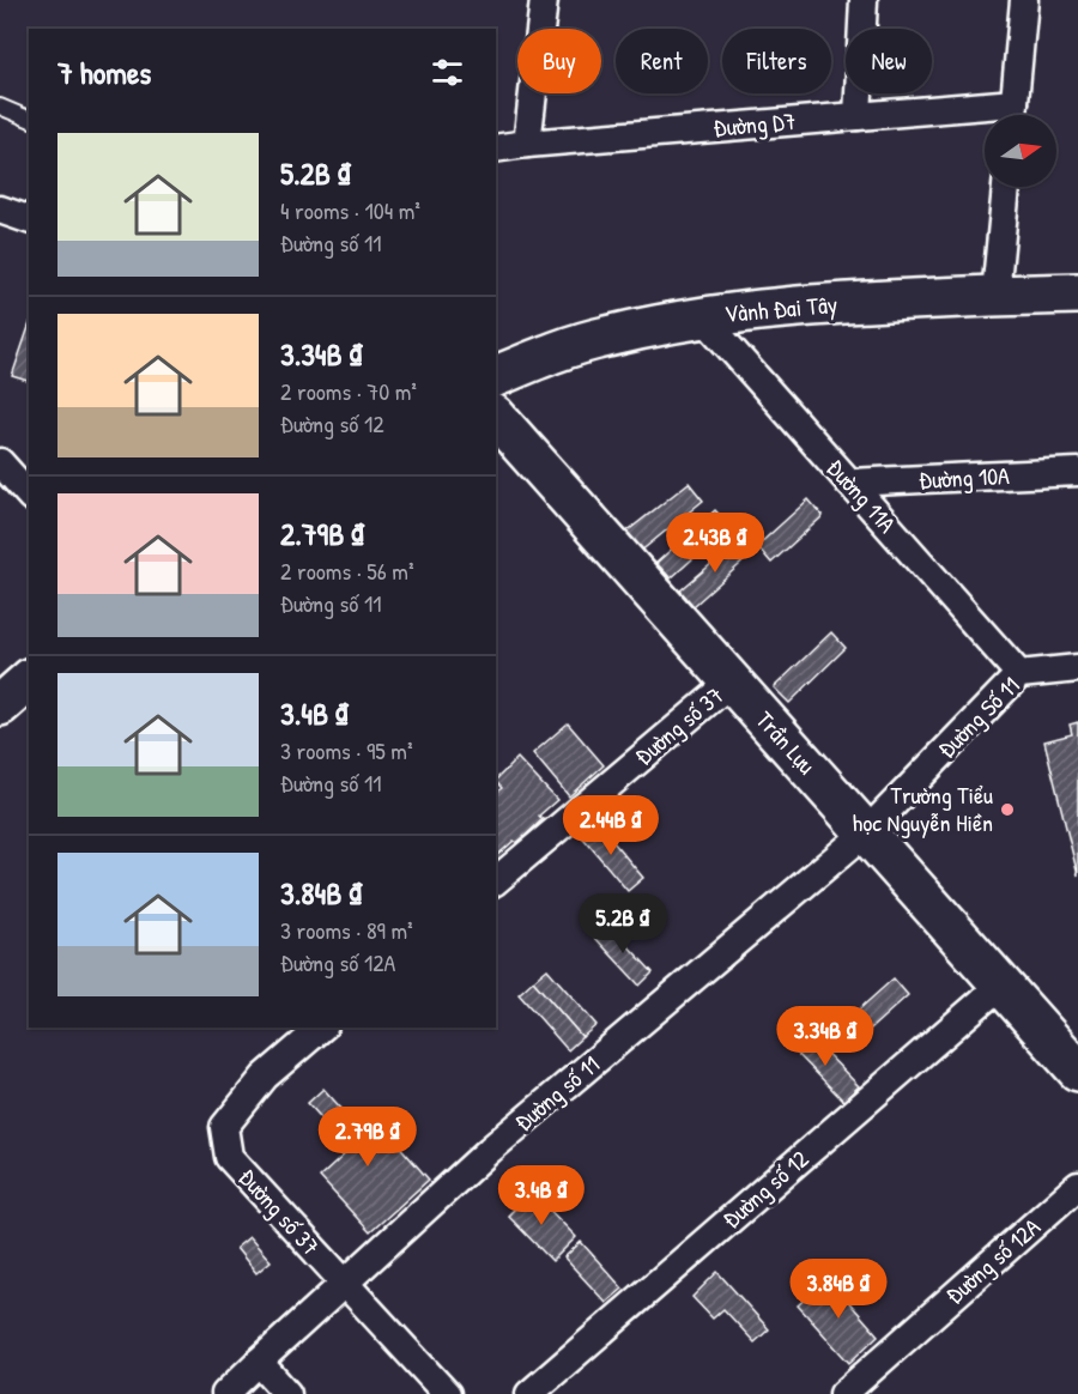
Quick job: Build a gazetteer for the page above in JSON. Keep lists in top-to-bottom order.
{
  "streets": {
    "street": [
      "Đường D7",
      "Vành Đai Tây",
      "Đường 10A",
      "Đường 11A",
      "Đường Số 11",
      "Đường số 37",
      "Trần Lựu",
      "Đường số 11",
      "Đường số 12",
      "Đường số 12A"
    ]
  },
  "crossings": [
    ["Vành Đai Tây", "Đường 11A"],
    ["Đường 10A", "Đường 11A"],
    ["Đường 11A", "Đường Số 11"],
    ["Đường Số 11", "Trần Lựu"],
    ["Đường Số 11", "Đường số 11"],
    ["Đường số 37", "Trần Lựu"],
    ["Đường số 37", "Đường số 11"],
    ["Trần Lựu", "Đường số 11"],
    ["Trần Lựu", "Đường số 12"]
  ],
  "places": ["Trường Tiểu học Nguyễn Hiền"],
  "north": "right",
  "page": {
    "chip": [
      "Buy",
      "Rent",
      "Filters",
      "New"
    ],
    "heading": "7 homes",
    "list": [
      {
        "name": "5.2B ₫",
        "note": "4 rooms · 104 m² · Đường số 11"
      },
      {
        "name": "3.34B ₫",
        "note": "2 rooms · 70 m² · Đường số 12"
      },
      {
        "name": "2.79B ₫",
        "note": "2 rooms · 56 m² · Đường số 11"
      },
      {
        "name": "3.4B ₫",
        "note": "3 rooms · 95 m² · Đường số 11"
      },
      {
        "name": "3.84B ₫",
        "note": "3 rooms · 89 m² · Đường số 12A"
      }
    ],
    "price": [
      "2.43B ₫",
      "2.44B ₫",
      "5.2B ₫",
      "3.34B ₫",
      "2.79B ₫",
      "3.4B ₫",
      "3.84B ₫"
    ]
  }
}
